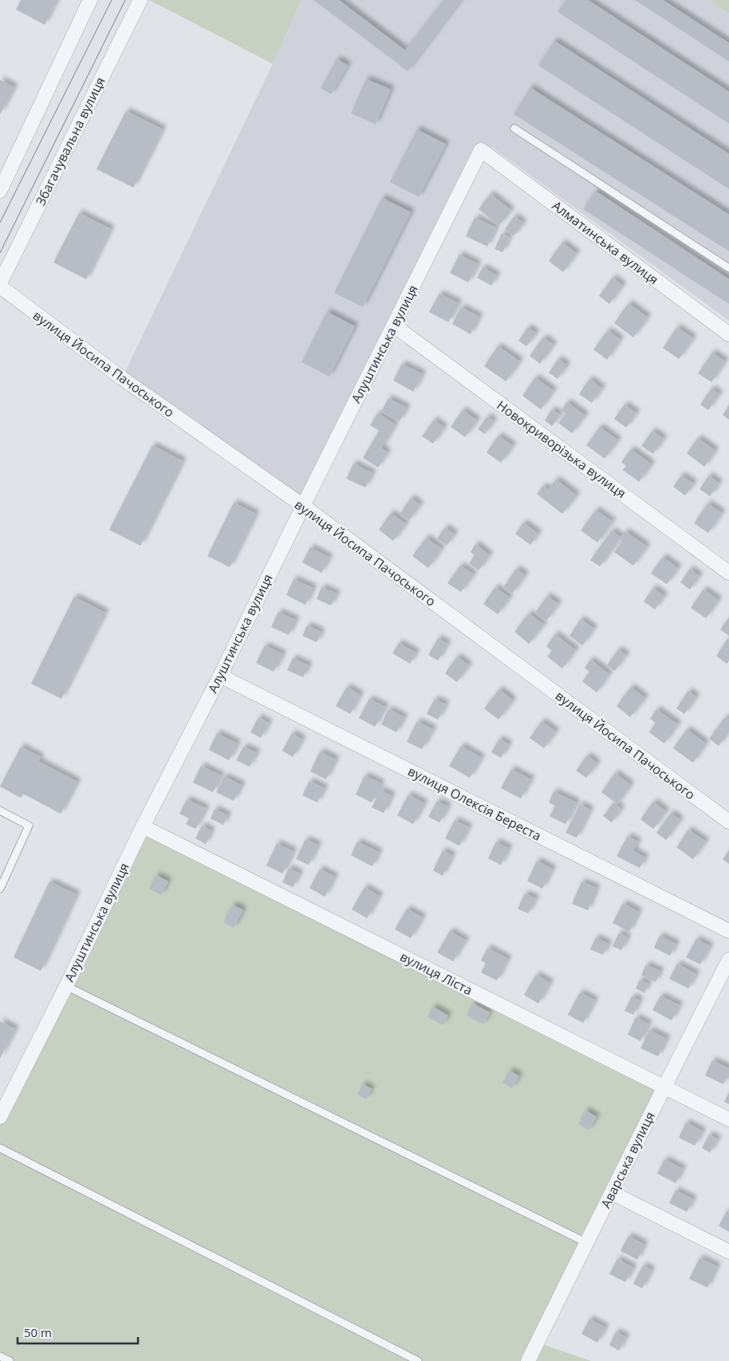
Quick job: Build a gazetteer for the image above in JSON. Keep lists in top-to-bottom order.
{
  "streets": {
    "street": [
      "Збагачувальна вулиця",
      "Алматинська вулиця",
      "Алуштинська вулиця",
      "вулиця Йосипа Пачоського",
      "Новокриворізька вулиця",
      "вулиця Олексія Береста",
      "вулиця Ліста",
      "Аварська вулиця"
    ]
  },
  "crossings": [
    ["Алматинська вулиця", "Алуштинська вулиця"],
    ["Алуштинська вулиця", "вулиця Йосипа Пачоського"],
    ["Алуштинська вулиця", "Новокриворізька вулиця"],
    ["Алуштинська вулиця", "вулиця Олексія Береста"],
    ["Алуштинська вулиця", "вулиця Ліста"],
    ["вулиця Ліста", "Аварська вулиця"]
  ],
  "scale_bar": "50 m"
}
